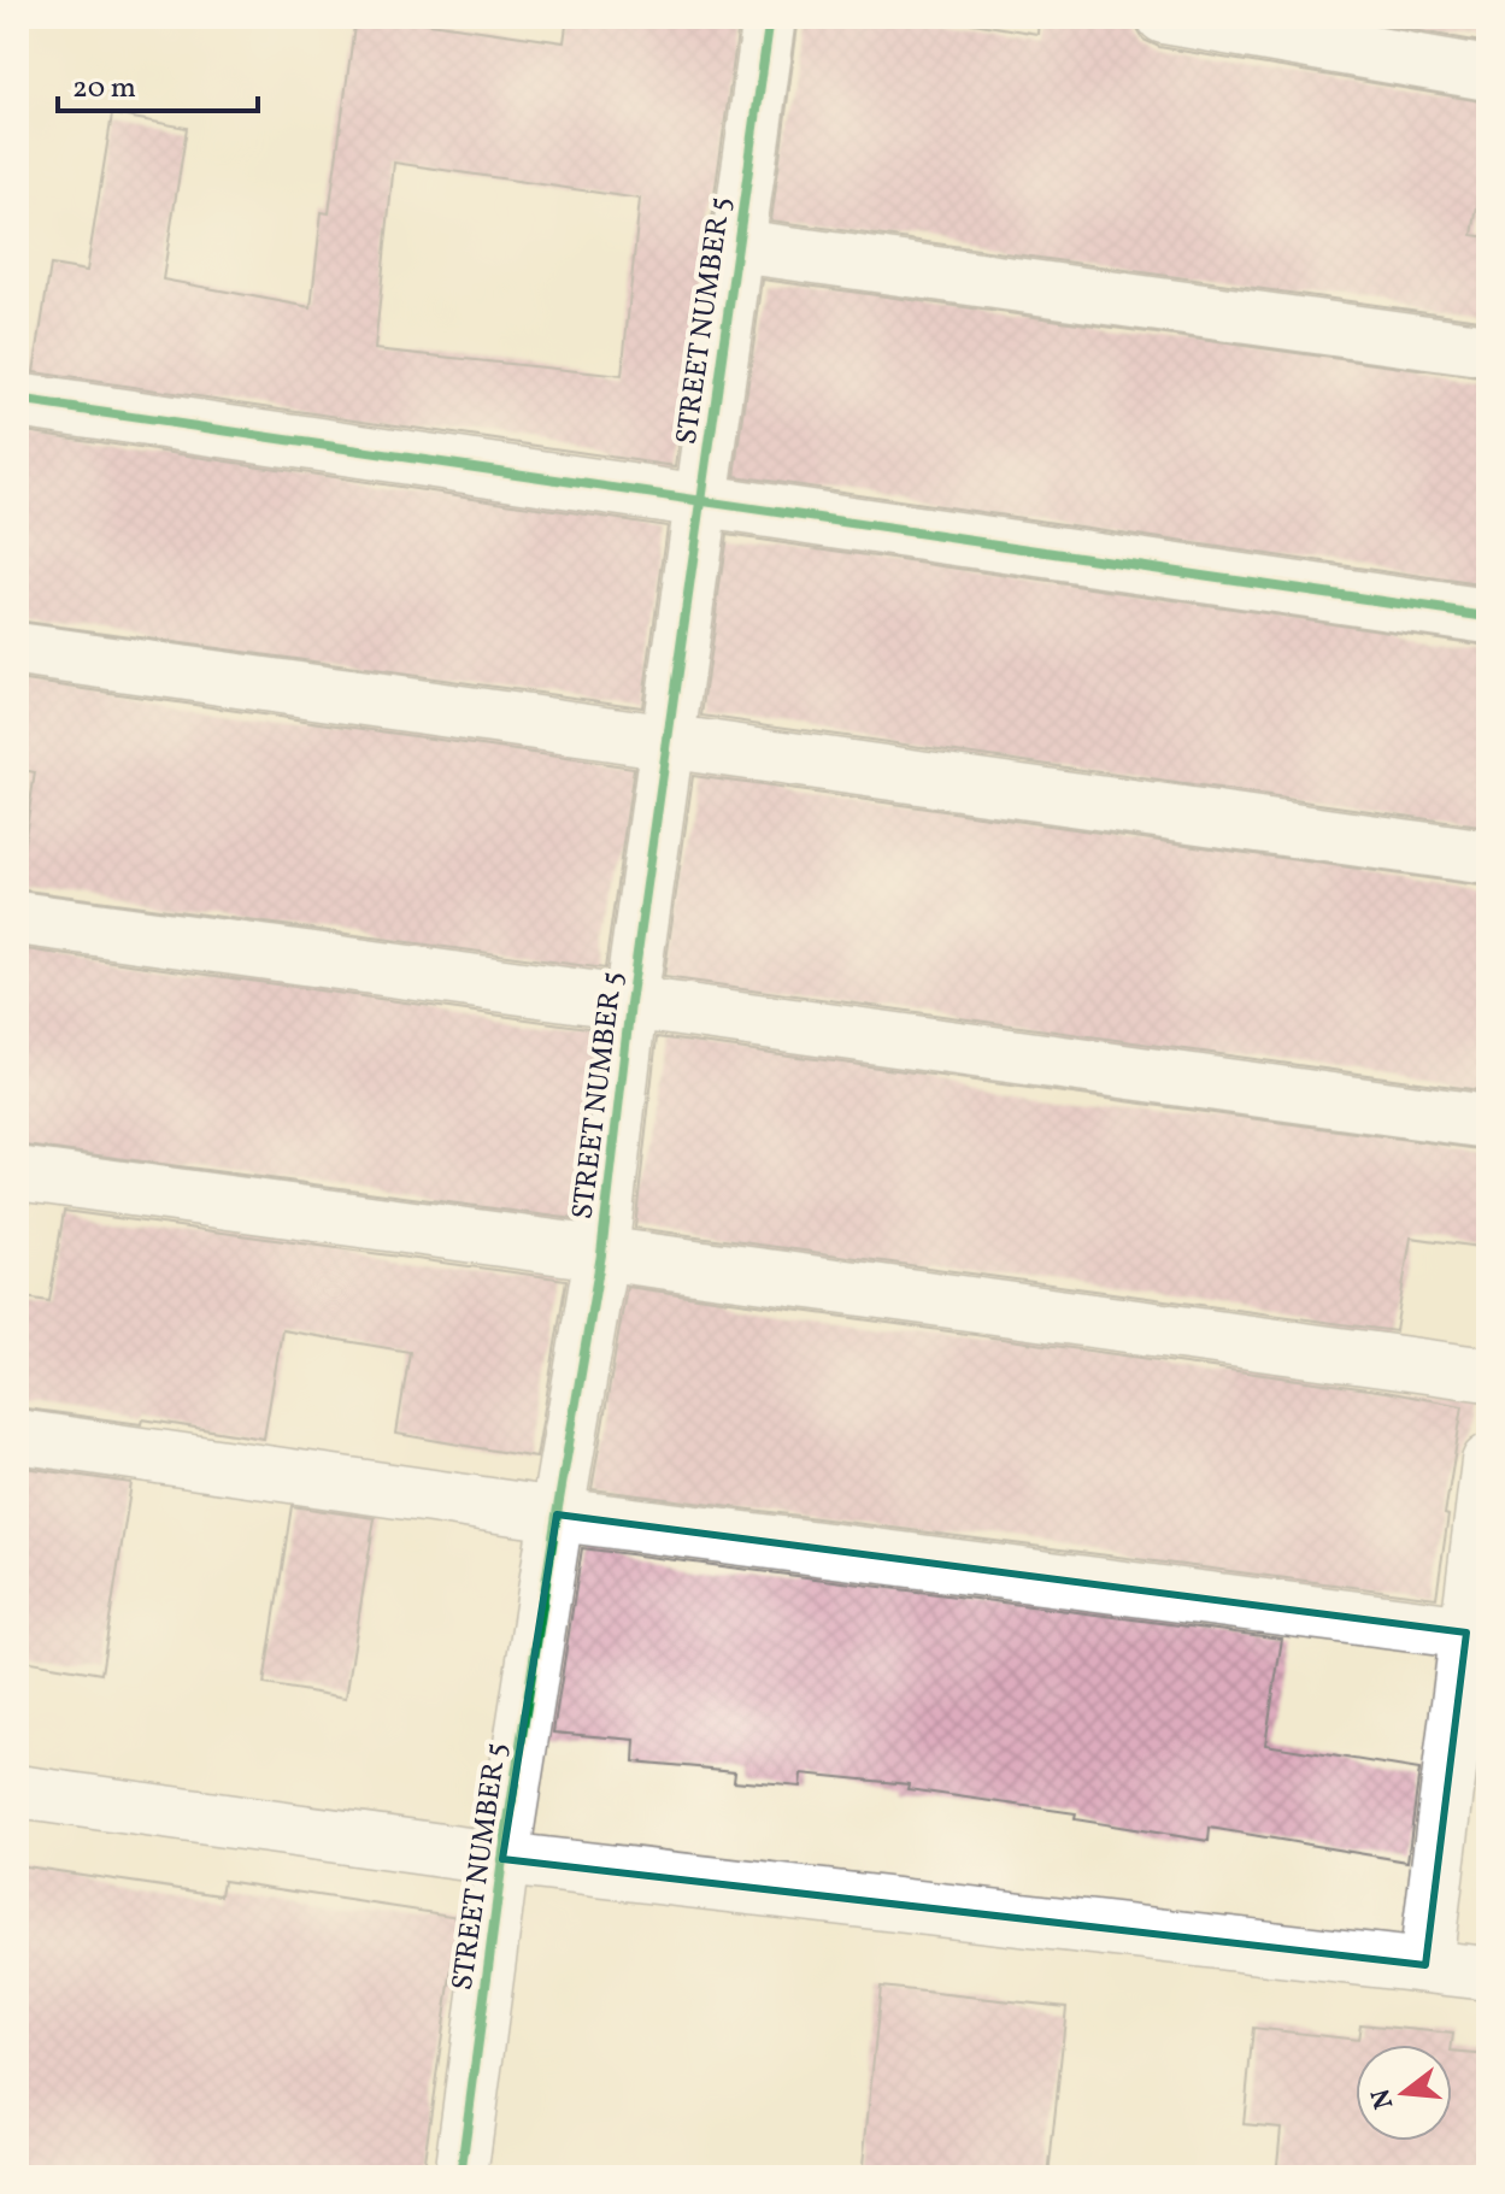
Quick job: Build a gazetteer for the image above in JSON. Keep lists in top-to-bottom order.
{
  "streets": {
    "street": ["STREET NUMBER 5"]
  },
  "scale_bar": "20 m",
  "north": "left"
}
